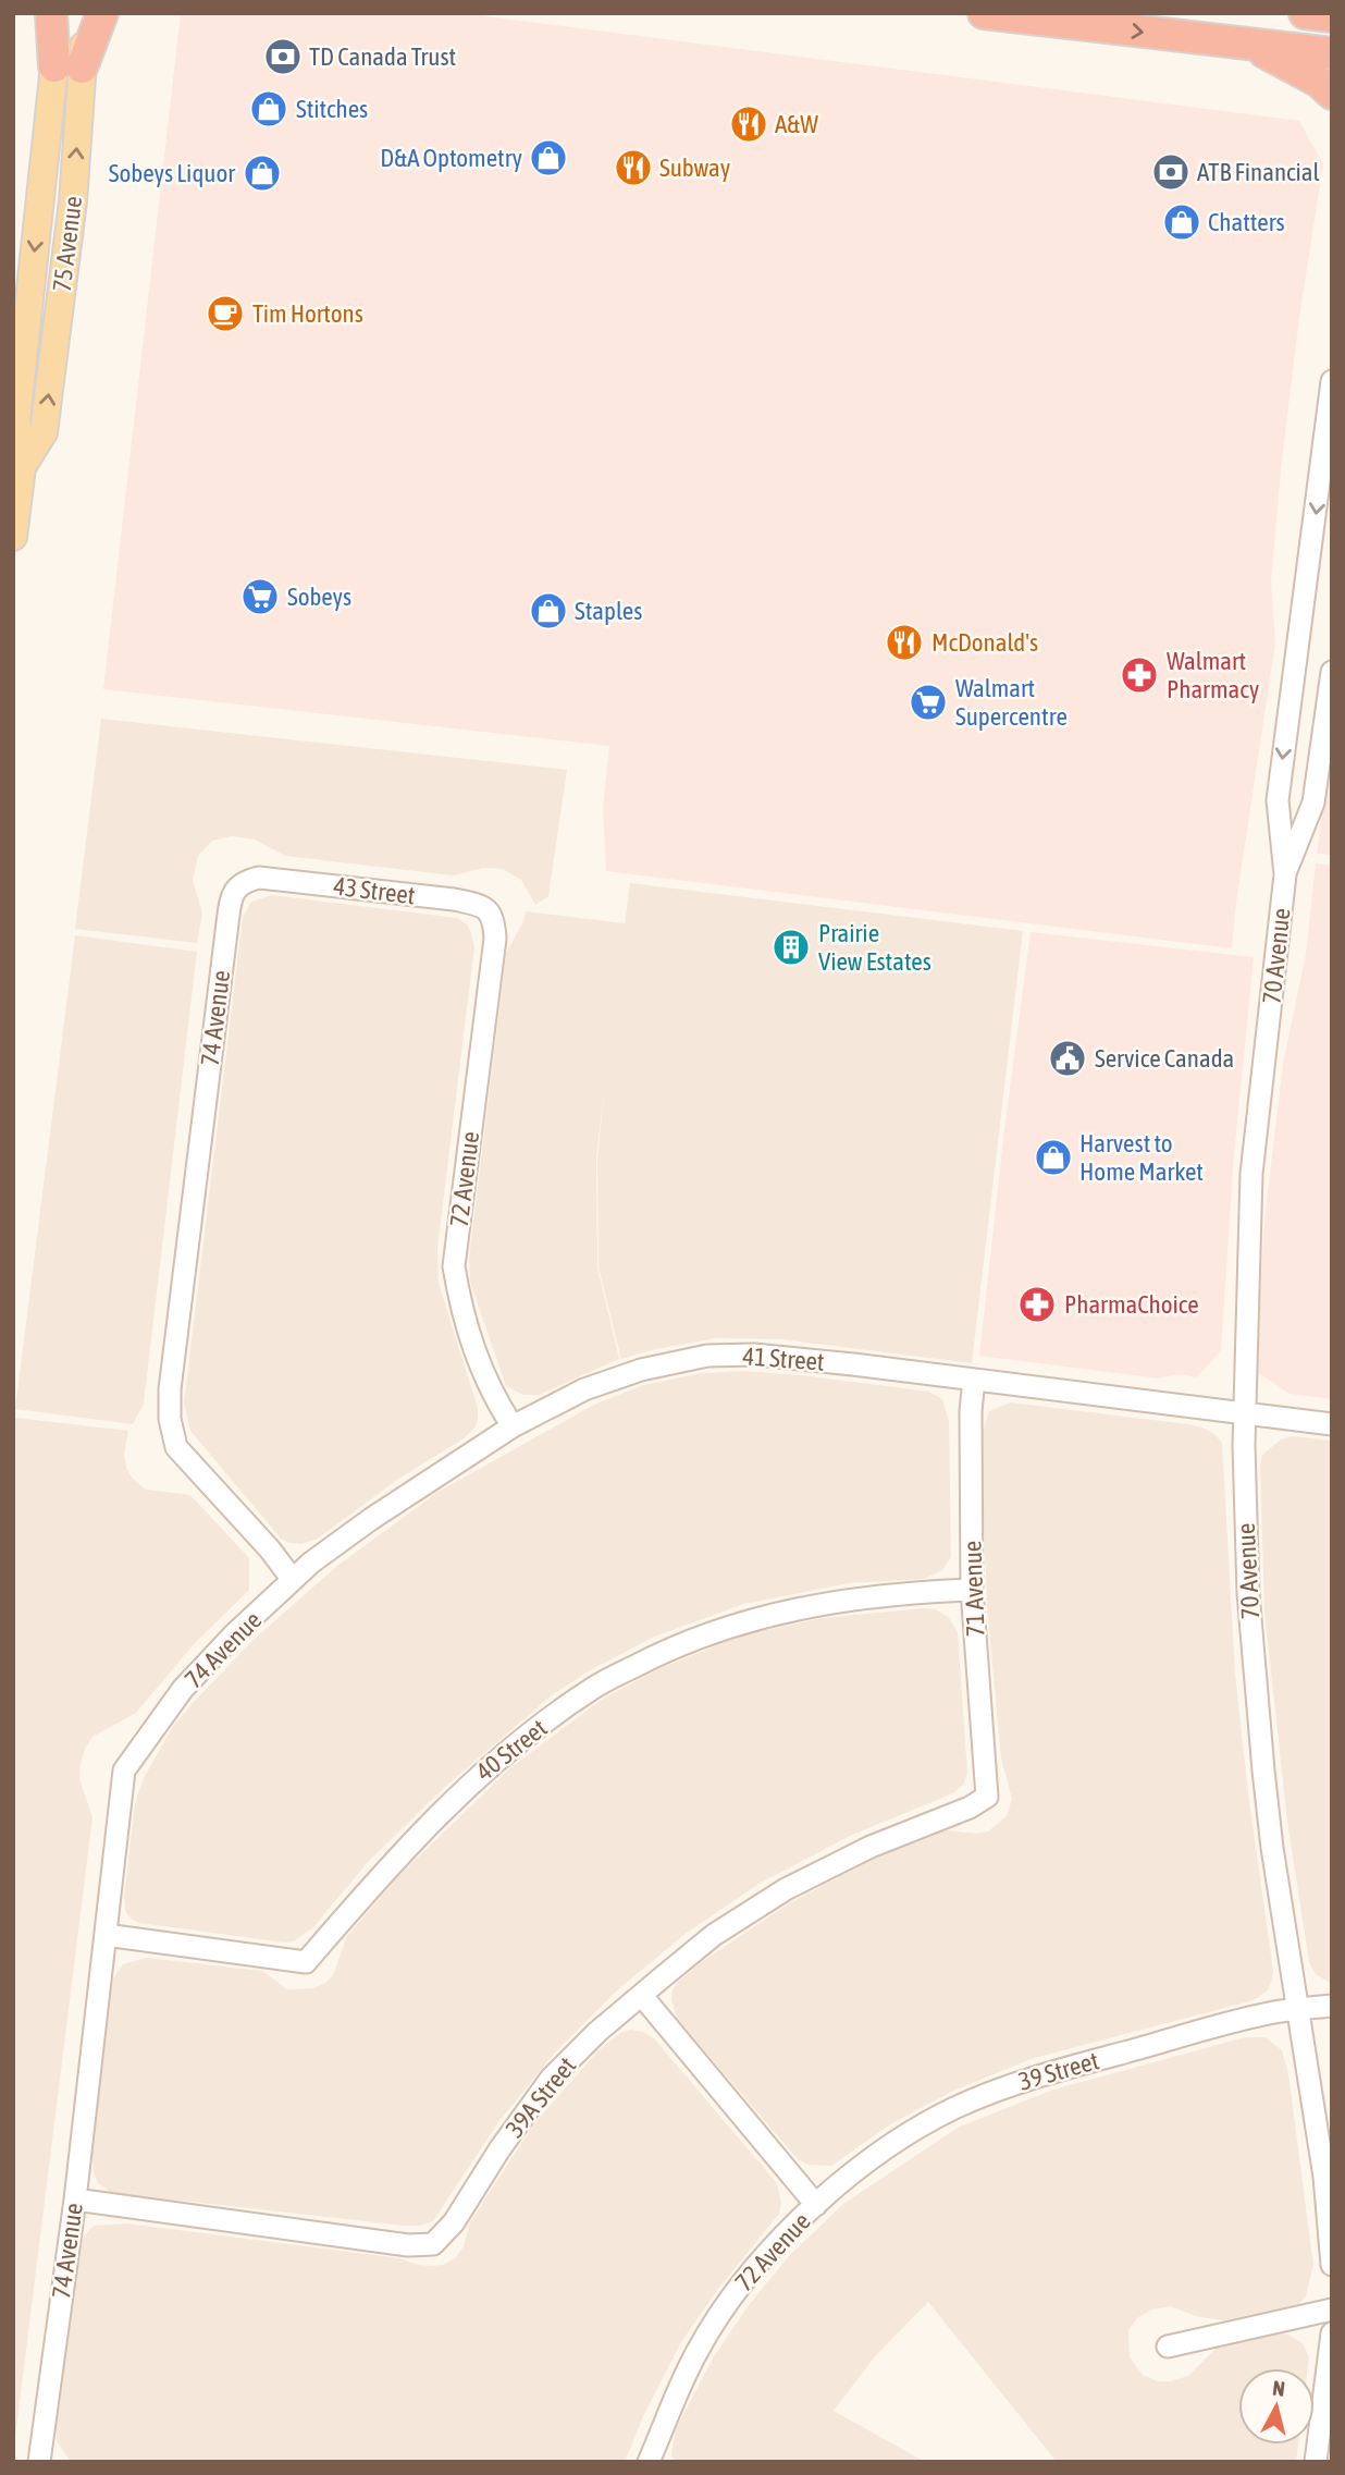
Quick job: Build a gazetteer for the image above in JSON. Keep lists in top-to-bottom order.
{
  "streets": {
    "main road": ["75 Avenue"],
    "street": [
      "43 Street",
      "70 Avenue",
      "74 Avenue",
      "72 Avenue",
      "41 Street",
      "71 Avenue",
      "40 Street",
      "39 Street",
      "39A Street"
    ]
  },
  "crossings": [
    ["43 Street", "74 Avenue"],
    ["43 Street", "72 Avenue"],
    ["70 Avenue", "41 Street"],
    ["70 Avenue", "39 Street"],
    ["74 Avenue", "41 Street"],
    ["74 Avenue", "40 Street"],
    ["74 Avenue", "39A Street"],
    ["72 Avenue", "41 Street"],
    ["72 Avenue", "39 Street"],
    ["72 Avenue", "39A Street"],
    ["41 Street", "71 Avenue"],
    ["71 Avenue", "40 Street"],
    ["71 Avenue", "39A Street"]
  ],
  "places": {
    "bank": ["TD Canada Trust", "ATB Financial"],
    "shop": [
      "Stitches",
      "D&A Optometry",
      "Sobeys Liquor",
      "Chatters",
      "Staples",
      "Harvest to Home Market"
    ],
    "restaurant": ["A&W", "Subway", "McDonald's"],
    "cafe": ["Tim Hortons"],
    "supermarket": ["Sobeys", "Walmart Supercentre"],
    "pharmacy": ["Walmart Pharmacy", "PharmaChoice"],
    "building": ["Prairie View Estates"],
    "public building": ["Service Canada"]
  },
  "north": "top"
}
